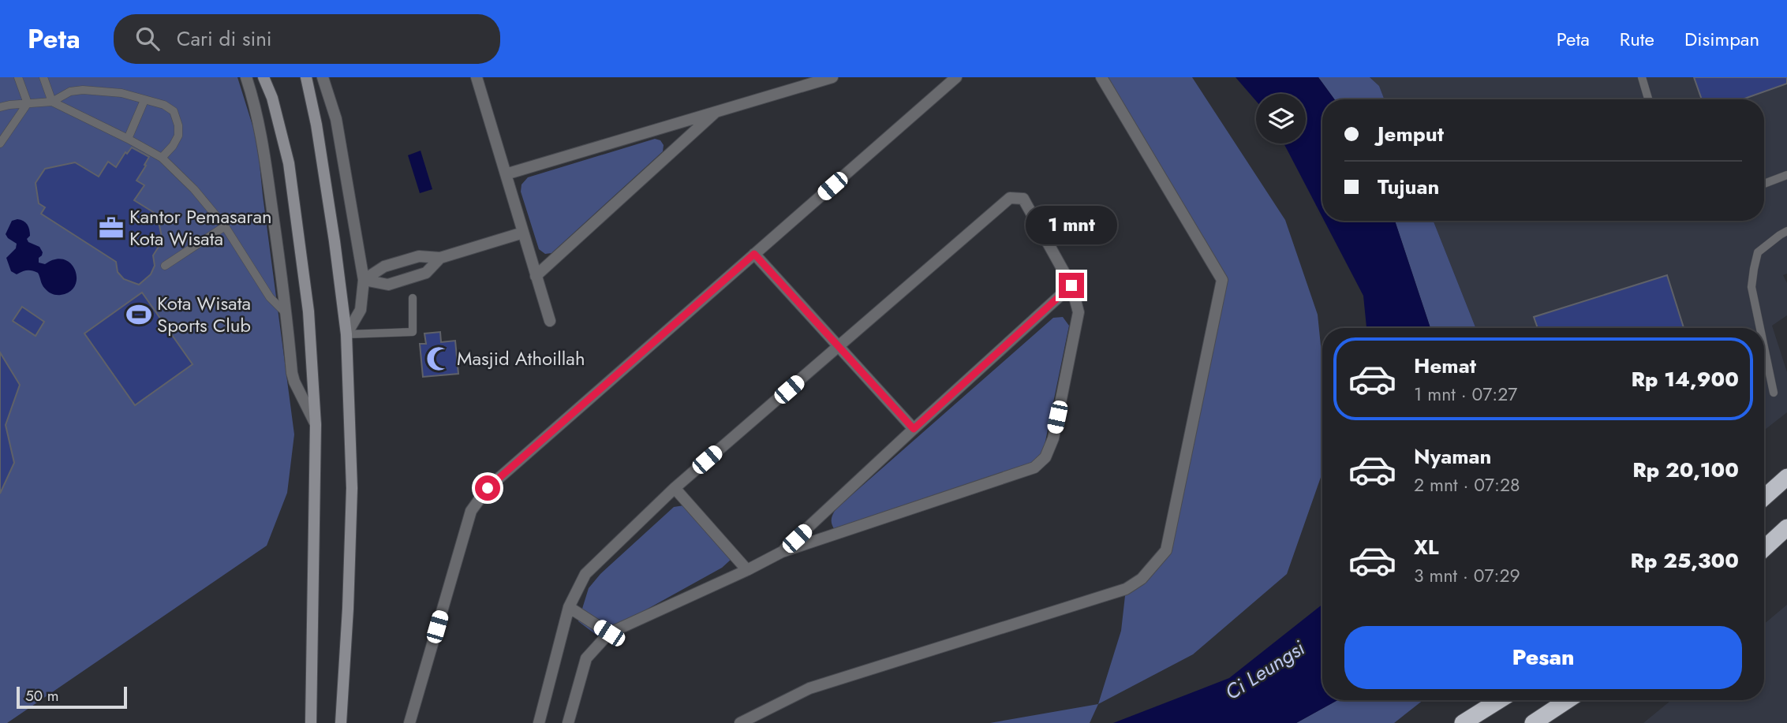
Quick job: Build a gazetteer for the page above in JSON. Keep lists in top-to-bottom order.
{
  "water": ["Ci Leungsi"],
  "places": {
    "office": ["Kantor Pemasaran Kota Wisata"],
    "sports": ["Kota Wisata Sports Club"],
    "mosque": ["Masjid Athoillah"]
  },
  "scale_bar": "50 m",
  "page": {
    "header": "Peta",
    "search": "Cari di sini",
    "nav": ["Peta", "Rute", "Disimpan"],
    "banner": ["Jemput", "Tujuan"],
    "bubble": "1 mnt",
    "list": [
      {
        "name": "Hemat",
        "note": "1 mnt · 07:27",
        "value": "Rp 14,900"
      },
      {
        "name": "Nyaman",
        "note": "2 mnt · 07:28",
        "value": "Rp 20,100"
      },
      {
        "name": "XL",
        "note": "3 mnt · 07:29",
        "value": "Rp 25,300"
      }
    ],
    "buttons": "Pesan",
    "scale": "50 m"
  }
}
